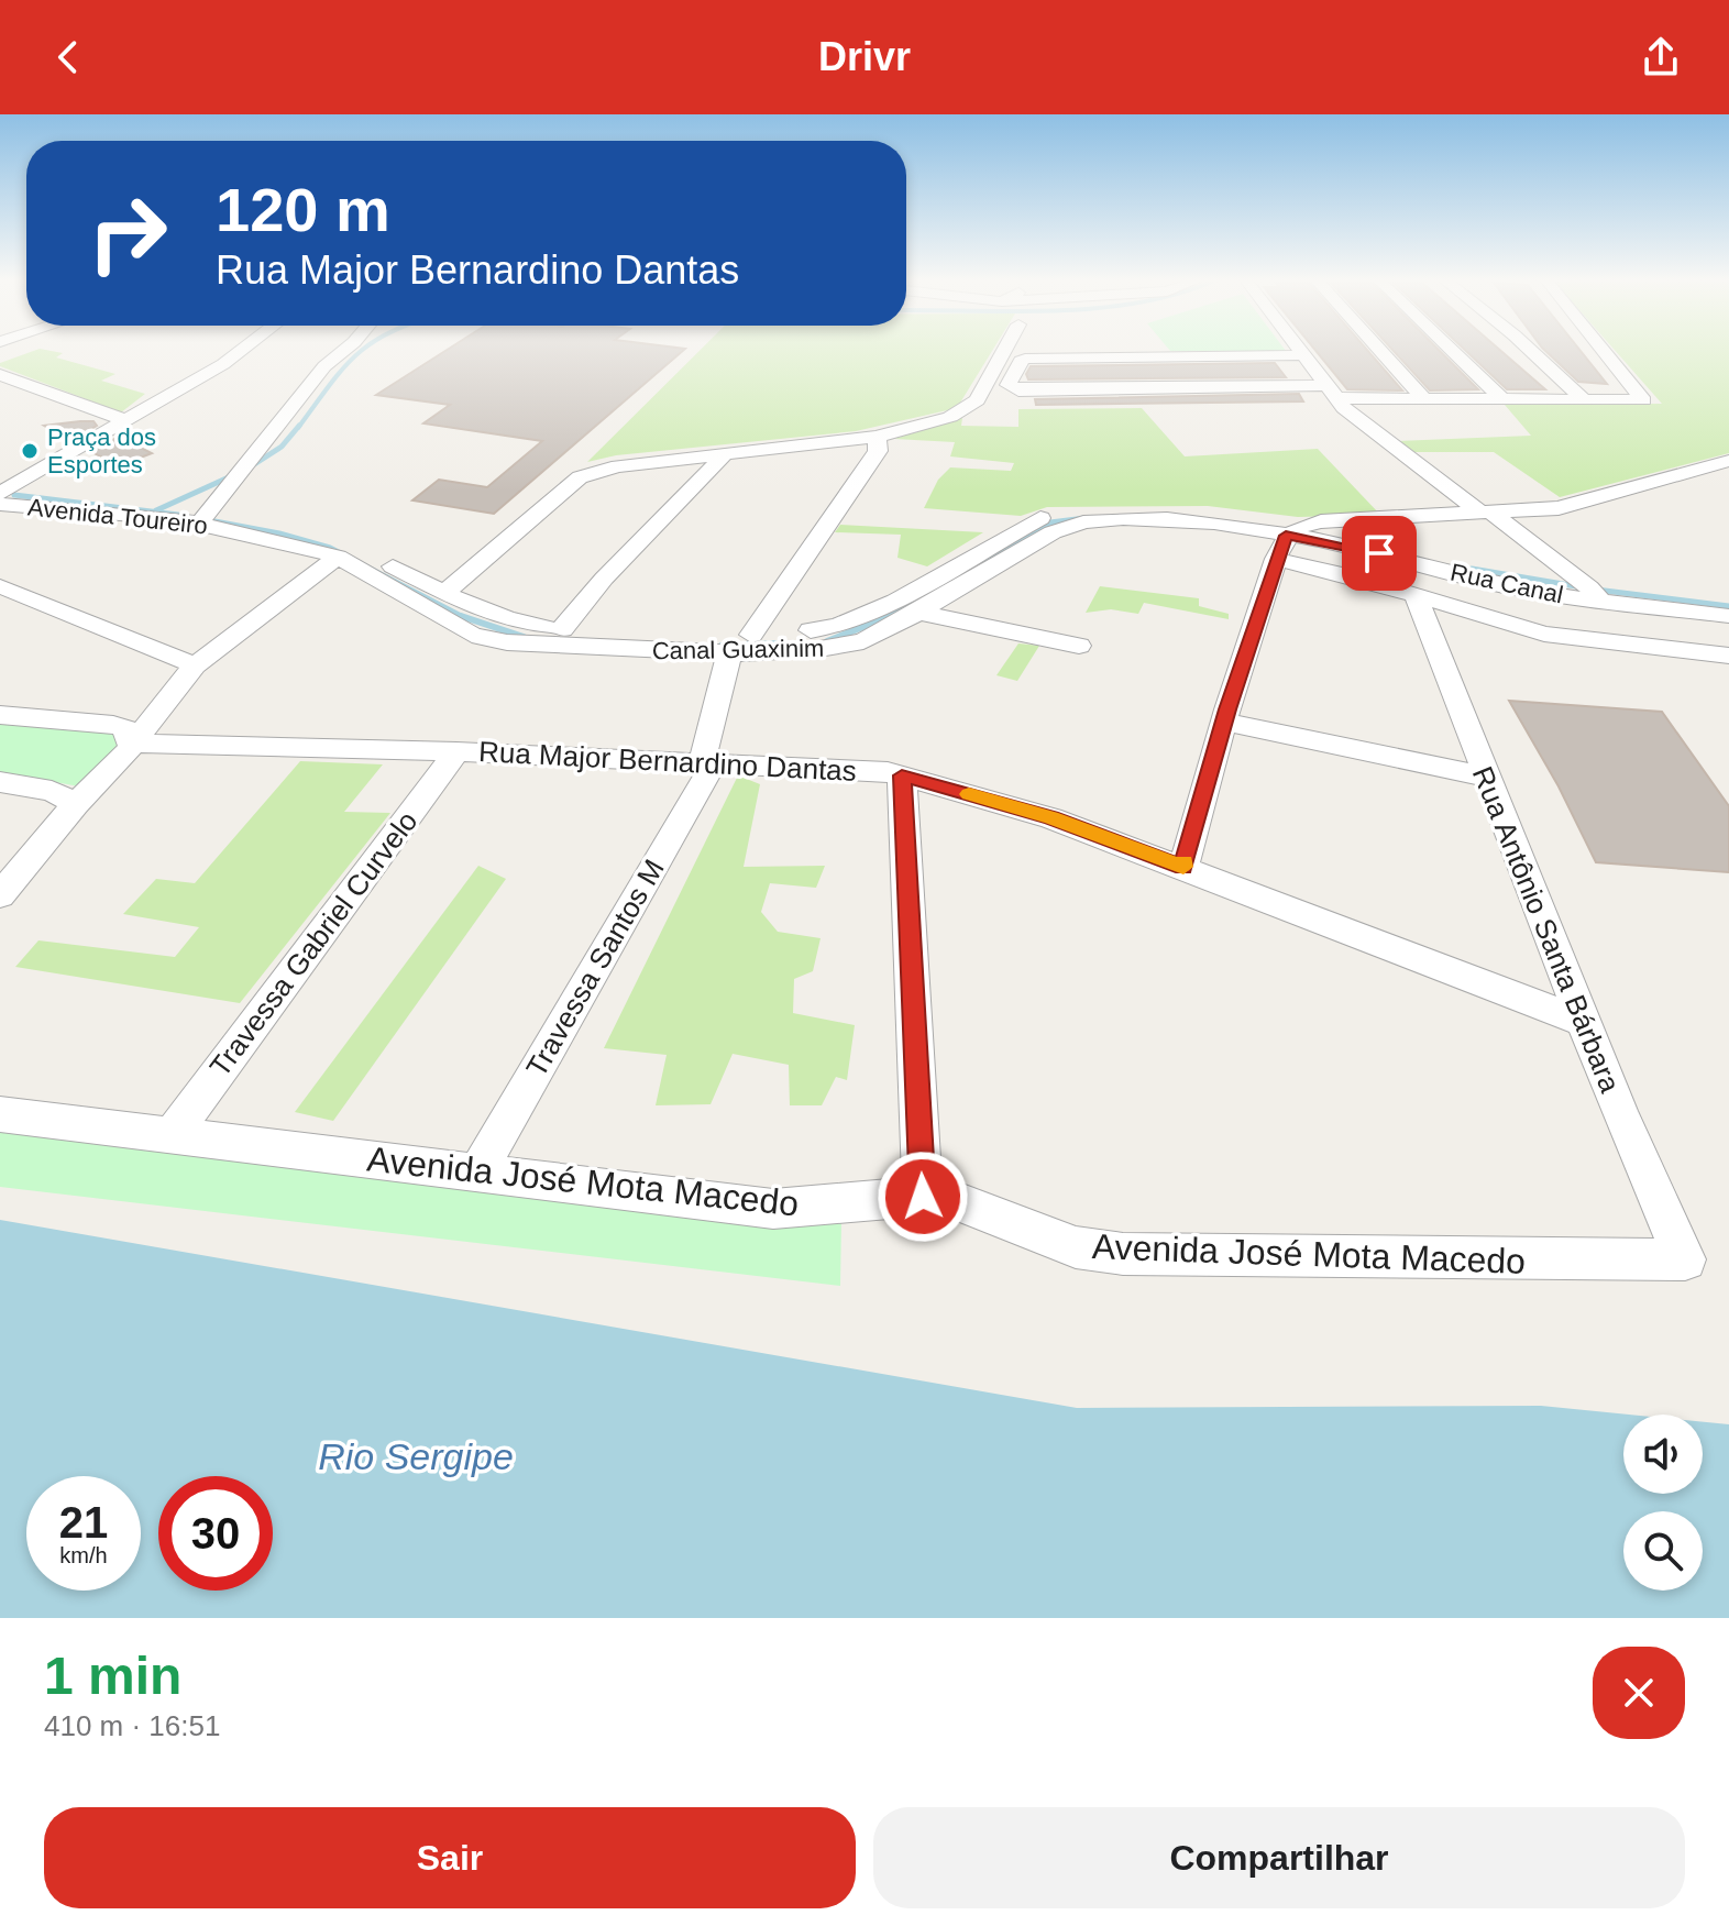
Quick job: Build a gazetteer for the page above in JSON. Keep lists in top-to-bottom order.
{
  "streets": {
    "street": [
      "Avenida Toureiro",
      "Rua Canal",
      "Canal Guaxinim",
      "Rua Major Bernardino Dantas",
      "Rua Antônio Santa Bárbara",
      "Travessa Gabriel Curvelo",
      "Travessa Santos M",
      "Avenida José Mota Macedo"
    ]
  },
  "crossings": [
    ["Avenida Toureiro", "Canal Guaxinim"],
    ["Rua Canal", "Canal Guaxinim"],
    ["Canal Guaxinim", "Travessa Santos M"],
    ["Rua Major Bernardino Dantas", "Rua Antônio Santa Bárbara"],
    ["Rua Major Bernardino Dantas", "Travessa Gabriel Curvelo"],
    ["Rua Major Bernardino Dantas", "Travessa Santos M"],
    ["Rua Antônio Santa Bárbara", "Avenida José Mota Macedo"],
    ["Travessa Gabriel Curvelo", "Avenida José Mota Macedo"],
    ["Travessa Santos M", "Avenida José Mota Macedo"]
  ],
  "water": ["Rio Sergipe"],
  "places": ["Praça dos Esportes"],
  "page": {
    "header": "Drivr",
    "turn": ["120 m", "Rua Major Bernardino Dantas"],
    "speed": "21 km/h",
    "limit": "30",
    "heading": ["1 min", "410 m · 16:51"],
    "buttons": ["Sair", "Compartilhar"]
  }
}
